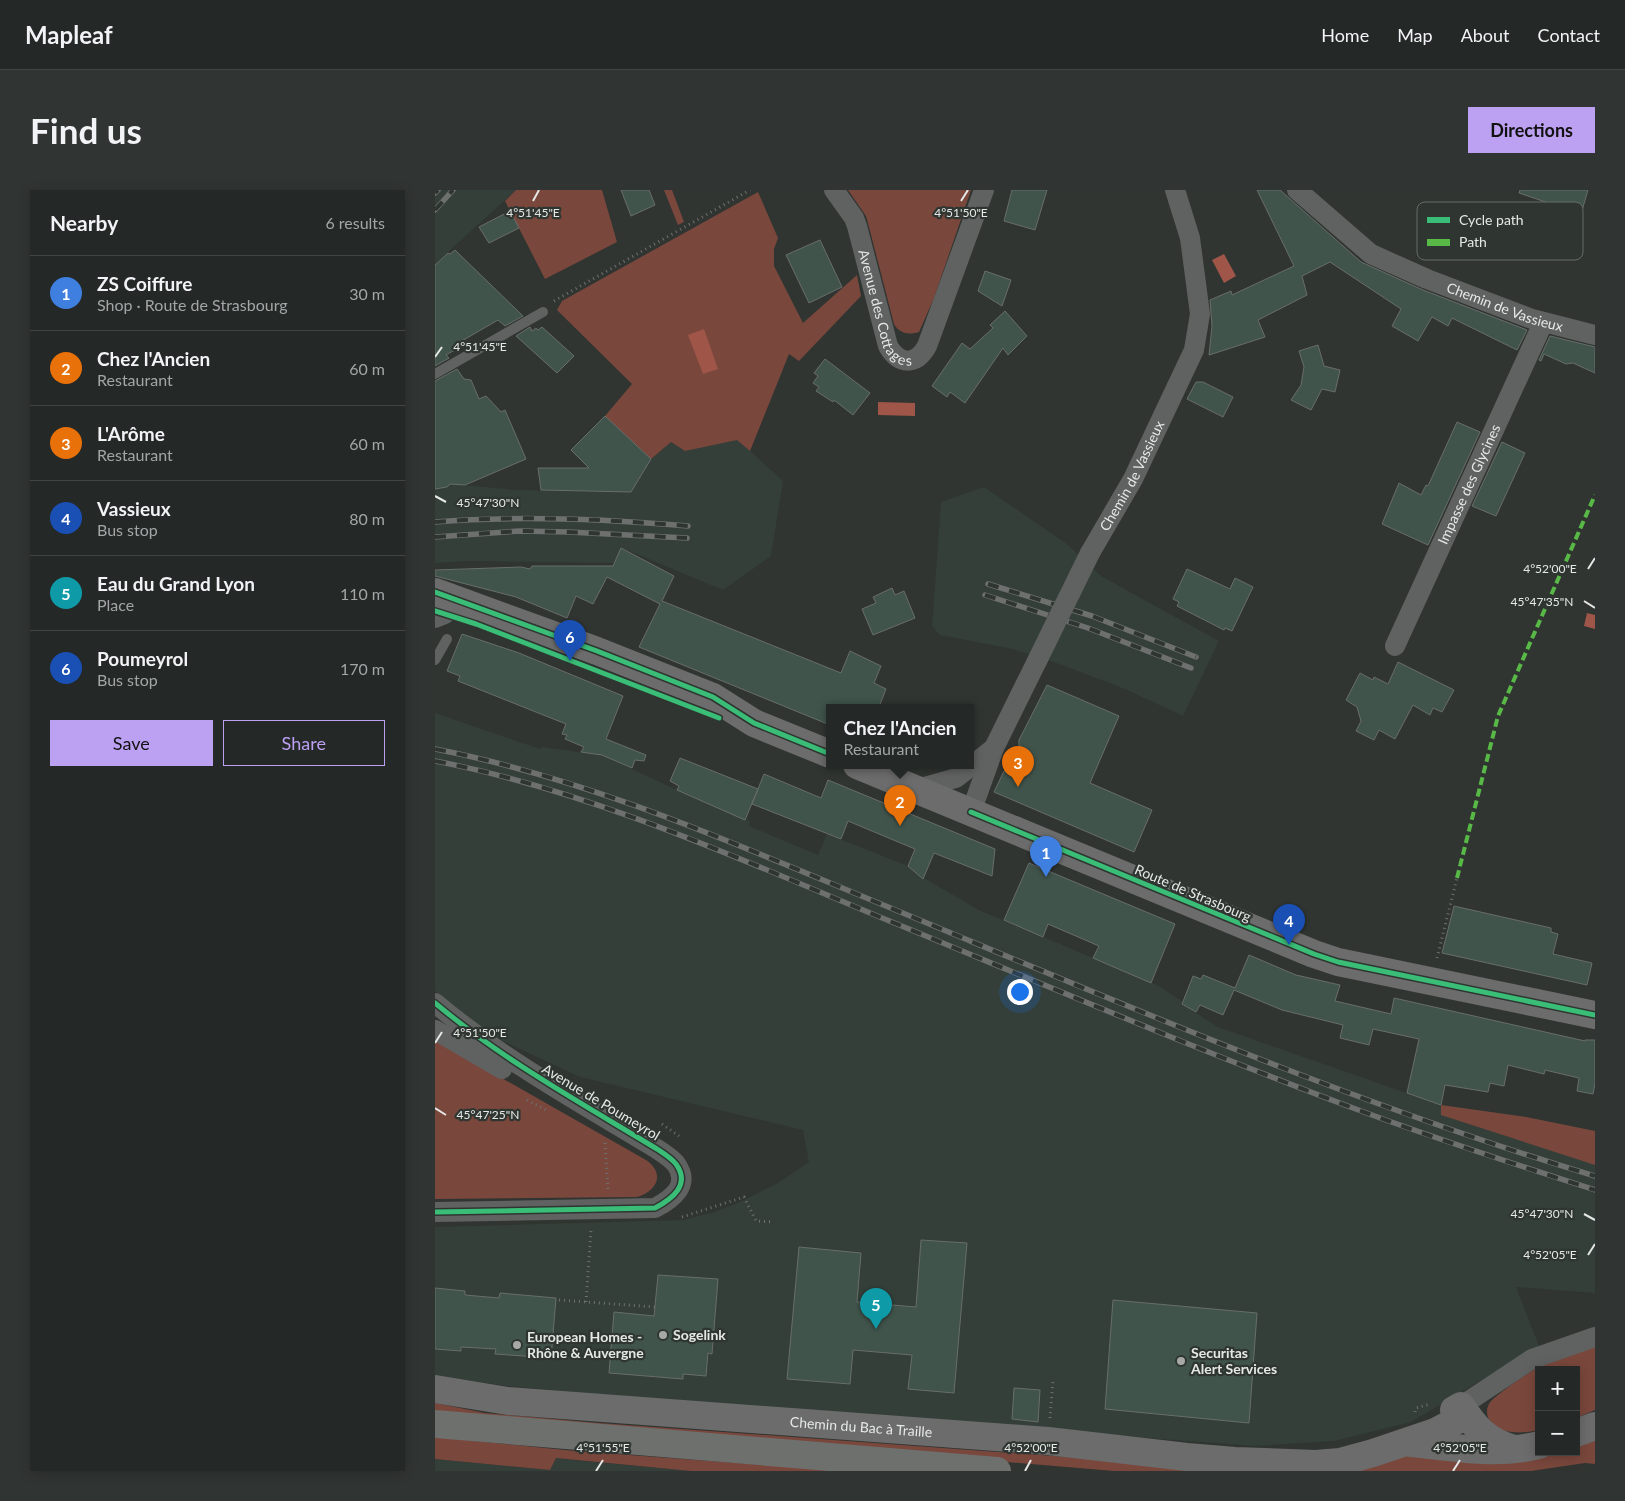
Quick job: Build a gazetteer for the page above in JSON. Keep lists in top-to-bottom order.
{
  "streets": {
    "main road": ["Route de Strasbourg", "Chemin du Bac à Traille"],
    "street": [
      "Avenue des Cottages",
      "Chemin de Vassieux",
      "Impasse des Glycines",
      "Avenue de Poumeyrol"
    ]
  },
  "crossings": [
    ["Chemin de Vassieux", "Impasse des Glycines"],
    ["Chemin de Vassieux", "Route de Strasbourg"]
  ],
  "places": ["Sogelink", "European Homes - Rhône & Auvergne", "Securitas Alert Services"],
  "legend": ["Cycle path", "Path"],
  "page": {
    "header": "Mapleaf",
    "nav": [
      "Home",
      "Map",
      "About",
      "Contact"
    ],
    "buttons": [
      "Directions",
      ["Save", "Share"]
    ],
    "title": "Find us",
    "heading": ["Nearby", "6 results"],
    "list": [
      {
        "mark": "1",
        "name": "ZS Coiffure",
        "note": "Shop · Route de Strasbourg",
        "value": "30 m"
      },
      {
        "mark": "2",
        "name": "Chez l'Ancien",
        "note": "Restaurant",
        "value": "60 m"
      },
      {
        "mark": "3",
        "name": "L'Arôme",
        "note": "Restaurant",
        "value": "60 m"
      },
      {
        "mark": "4",
        "name": "Vassieux",
        "note": "Bus stop",
        "value": "80 m"
      },
      {
        "mark": "5",
        "name": "Eau du Grand Lyon",
        "note": "Place",
        "value": "110 m"
      },
      {
        "mark": "6",
        "name": "Poumeyrol",
        "note": "Bus stop",
        "value": "170 m"
      }
    ],
    "pins": [
      "6",
      "3",
      "2",
      "1",
      "4",
      "5"
    ],
    "popup": ["Chez l'Ancien", "Restaurant"],
    "map_buttons": ["+", "−"]
  },
  "coordinates": [
    "4°51'45\"E",
    "4°51'50\"E",
    "45°47'30\"N",
    "4°52'00\"E",
    "45°47'35\"N",
    "45°47'25\"N",
    "4°52'05\"E",
    "4°51'55\"E"
  ]
}
